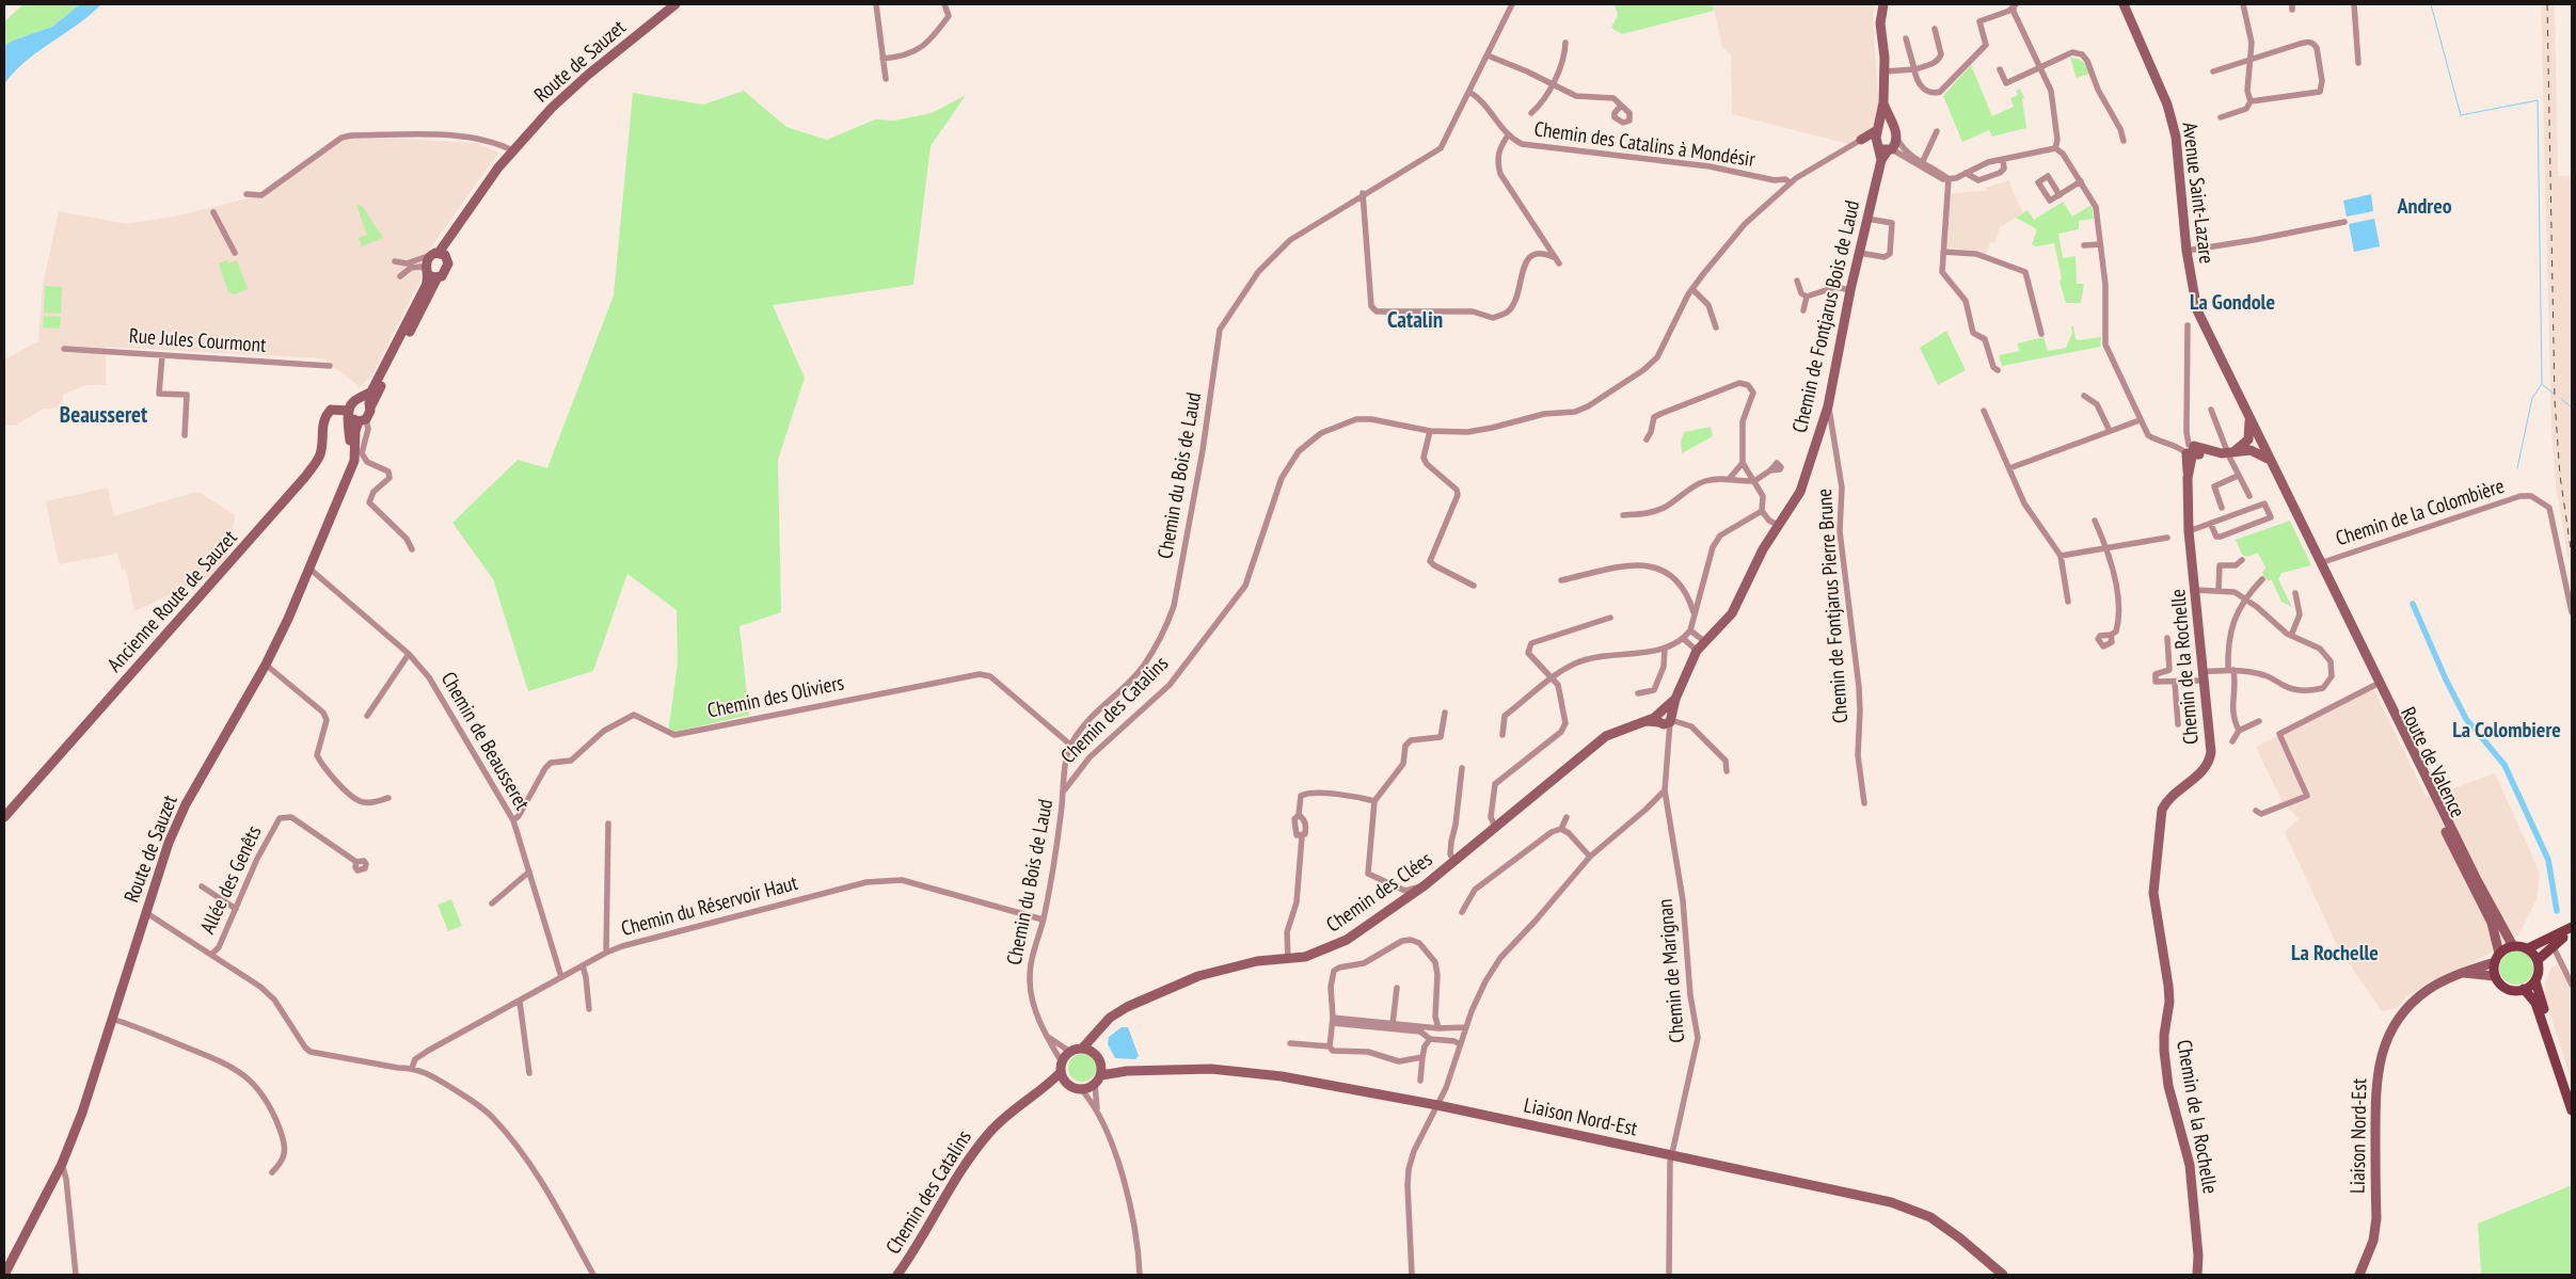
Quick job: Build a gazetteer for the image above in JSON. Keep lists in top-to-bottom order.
{
  "streets": {
    "main road": [
      "Route de Sauzet",
      "Avenue Saint-Lazare",
      "Chemin de Fontjarus Bois de Laud",
      "Ancienne Route de Sauzet",
      "Chemin de la Rochelle",
      "Chemin des Catalins",
      "Route de Valence",
      "Chemin des Clées",
      "Liaison Nord-Est"
    ],
    "street": [
      "Chemin des Catalins à Mondésir",
      "Rue Jules Courmont",
      "Chemin du Bois de Laud",
      "Chemin de la Colombière",
      "Chemin de Fontjarus Pierre Brune",
      "Chemin des Oliviers",
      "Chemin de Beausseret",
      "Allée des Genêts",
      "Chemin du Réservoir Haut",
      "Chemin de Marignan"
    ]
  },
  "crossings": [
    ["Route de Sauzet", "Ancienne Route de Sauzet"],
    ["Route de Sauzet", "Chemin de Beausseret"],
    ["Chemin des Catalins à Mondésir", "Chemin du Bois de Laud"],
    ["Chemin des Catalins à Mondésir", "Chemin des Catalins"],
    ["Avenue Saint-Lazare", "Route de Valence"],
    ["Chemin de Fontjarus Bois de Laud", "Chemin de Fontjarus Pierre Brune"],
    ["Chemin de Fontjarus Bois de Laud", "Chemin des Clées"],
    ["Chemin du Bois de Laud", "Chemin des Oliviers"],
    ["Chemin du Bois de Laud", "Chemin des Catalins"],
    ["Chemin du Bois de Laud", "Chemin des Clées"],
    ["Chemin du Bois de Laud", "Chemin du Réservoir Haut"],
    ["Chemin du Bois de Laud", "Liaison Nord-Est"],
    ["Chemin de la Colombière", "Route de Valence"],
    ["Chemin des Oliviers", "Chemin de Beausseret"],
    ["Chemin des Catalins", "Chemin des Clées"],
    ["Chemin des Catalins", "Liaison Nord-Est"],
    ["Chemin de Beausseret", "Chemin du Réservoir Haut"],
    ["Route de Valence", "Liaison Nord-Est"],
    ["Chemin des Clées", "Liaison Nord-Est"],
    ["Chemin de Marignan", "Liaison Nord-Est"]
  ],
  "districts": [
    "Andreo",
    "La Gondole",
    "Catalin",
    "Beausseret",
    "La Colombiere",
    "La Rochelle"
  ]
}
